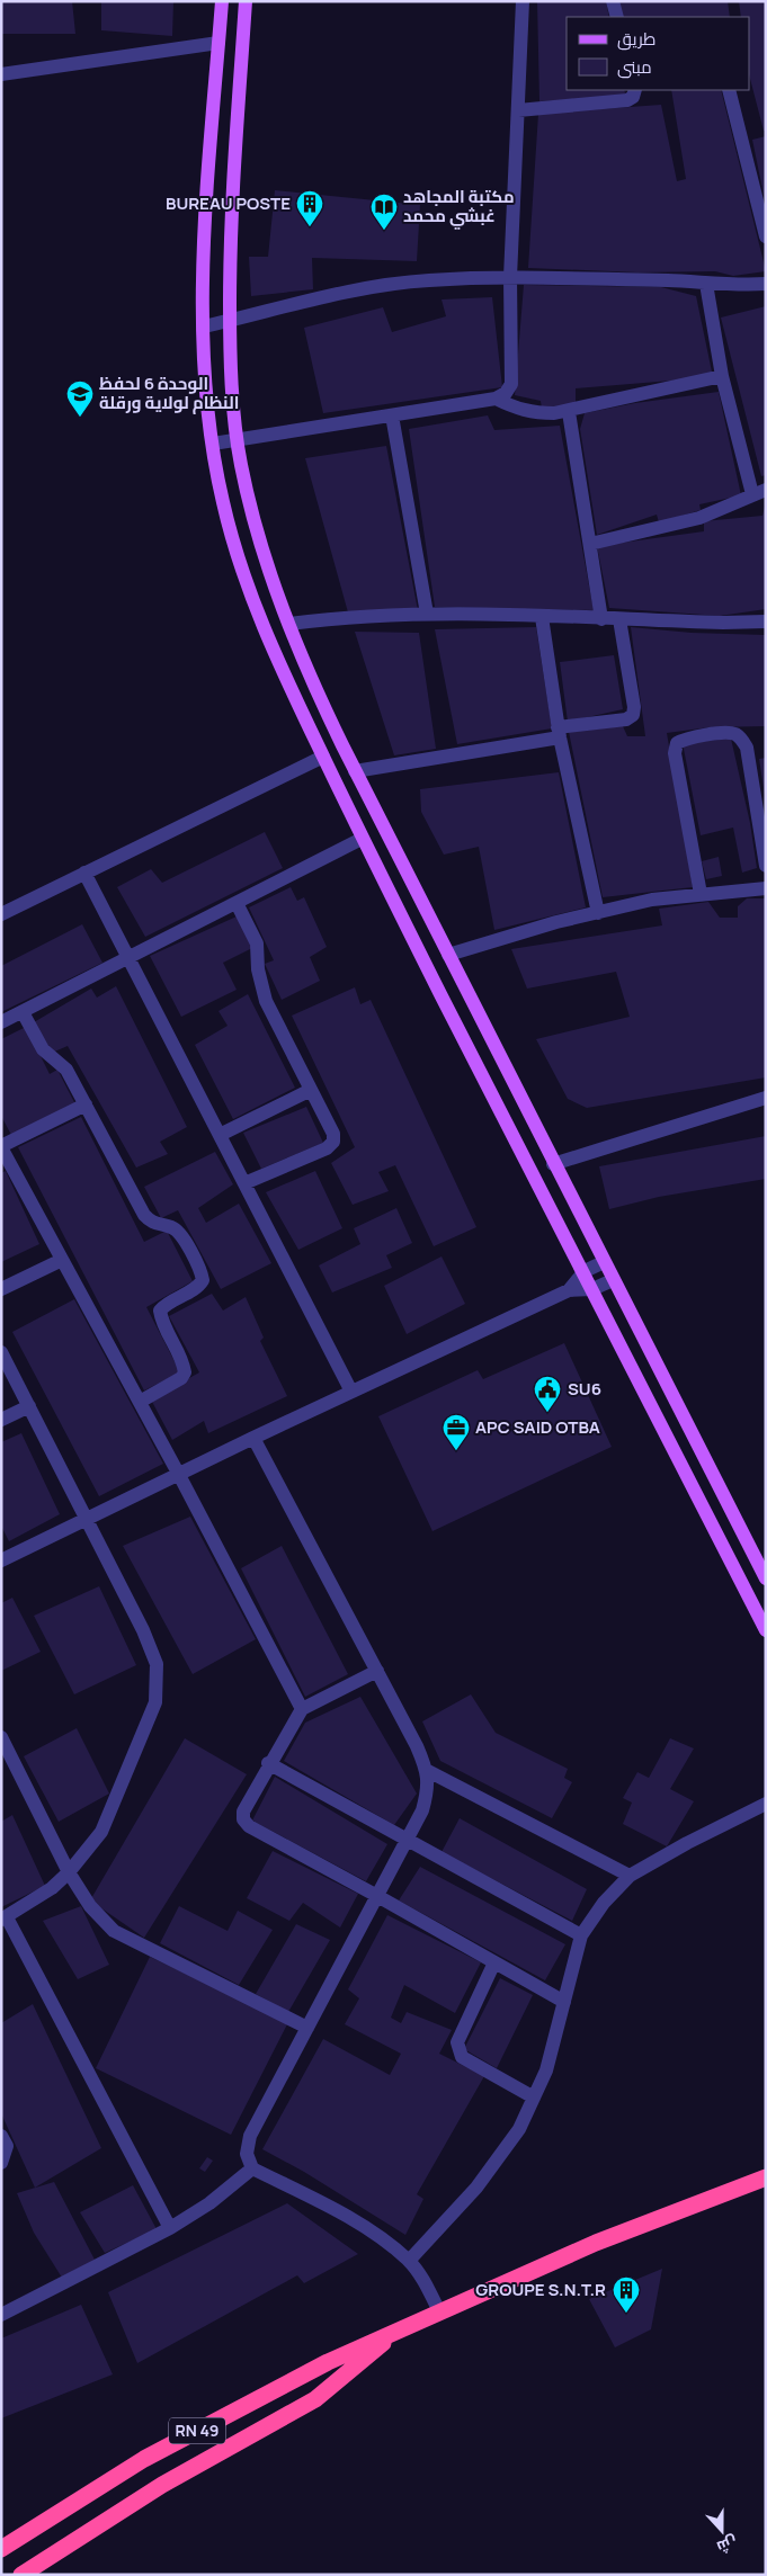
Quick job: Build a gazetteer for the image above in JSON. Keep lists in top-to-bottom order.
{
  "streets": {
    "highway": ["RN 49"]
  },
  "places": {
    "building": ["BUREAU POSTE", "GROUPE S.N.T.R"],
    "library": ["مكتبة المجاهد غبشي محمد"],
    "school or university": ["الوحدة 6 لحفظ النظام لولاية ورقلة"],
    "public building": ["SU6"],
    "office": ["APC SAID OTBA"]
  },
  "legend": ["طريق", "مبنى"],
  "north": "bottom"
}
